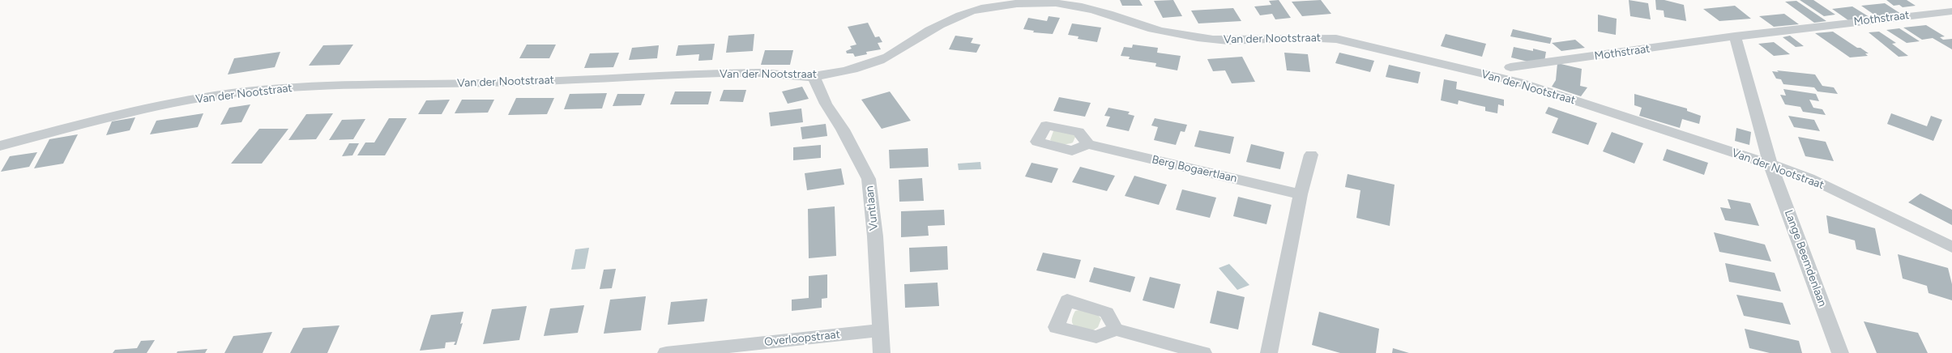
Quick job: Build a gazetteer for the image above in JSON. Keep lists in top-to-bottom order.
{
  "streets": {
    "street": [
      "Mothstraat",
      "Van der Nootstraat",
      "Berg Bogaertlaan",
      "Vuntlaan",
      "Lange Beemdenlaan",
      "Overloopstraat"
    ]
  },
  "crossings": [
    ["Van der Nootstraat", "Vuntlaan"],
    ["Van der Nootstraat", "Lange Beemdenlaan"],
    ["Vuntlaan", "Overloopstraat"]
  ]
}
